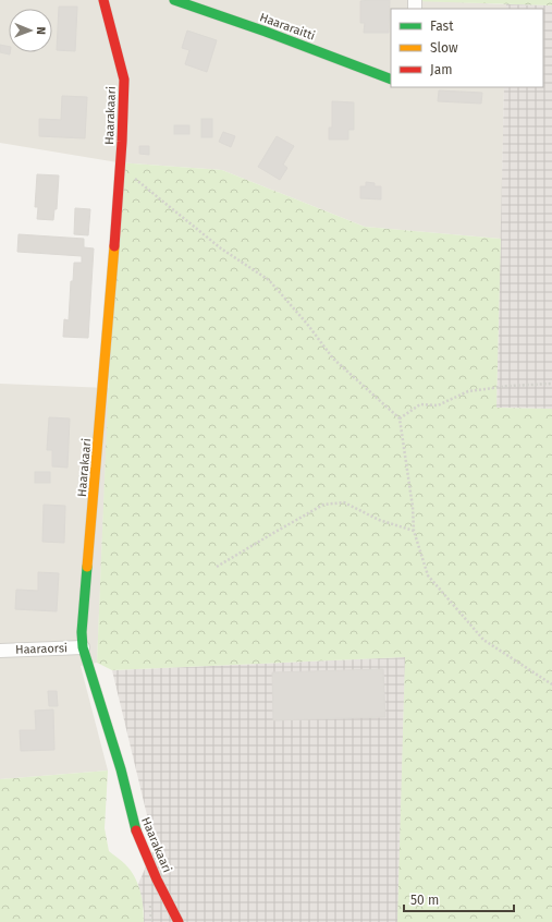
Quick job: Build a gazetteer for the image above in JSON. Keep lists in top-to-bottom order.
{
  "streets": {
    "street": ["Haararaitti", "Haarakaari", "Haaraorsi"]
  },
  "crossings": [
    ["Haarakaari", "Haaraorsi"]
  ],
  "legend": ["Fast", "Slow", "Jam"],
  "scale_bar": "50 m",
  "north": "right"
}
